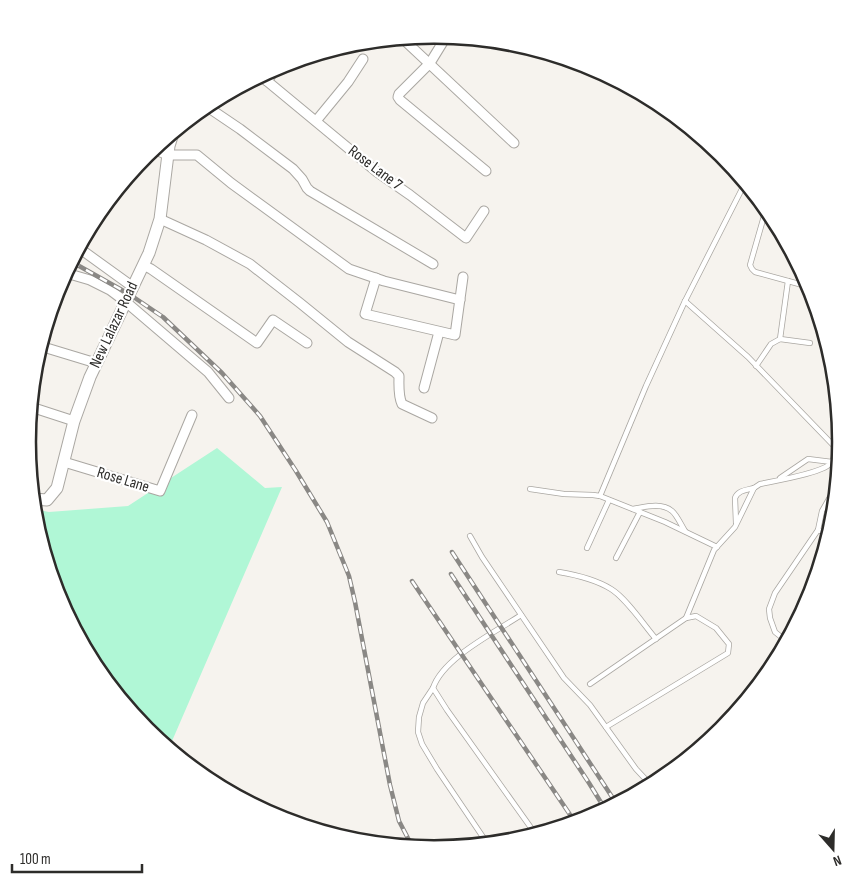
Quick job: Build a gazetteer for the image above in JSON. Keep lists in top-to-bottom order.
{
  "streets": {
    "street": ["Rose Lane 7", "New Lalazar Road", "Rose Lane"]
  },
  "crossings": [
    ["New Lalazar Road", "Rose Lane"]
  ],
  "scale_bar": "100 m",
  "north": "bottom"
}
